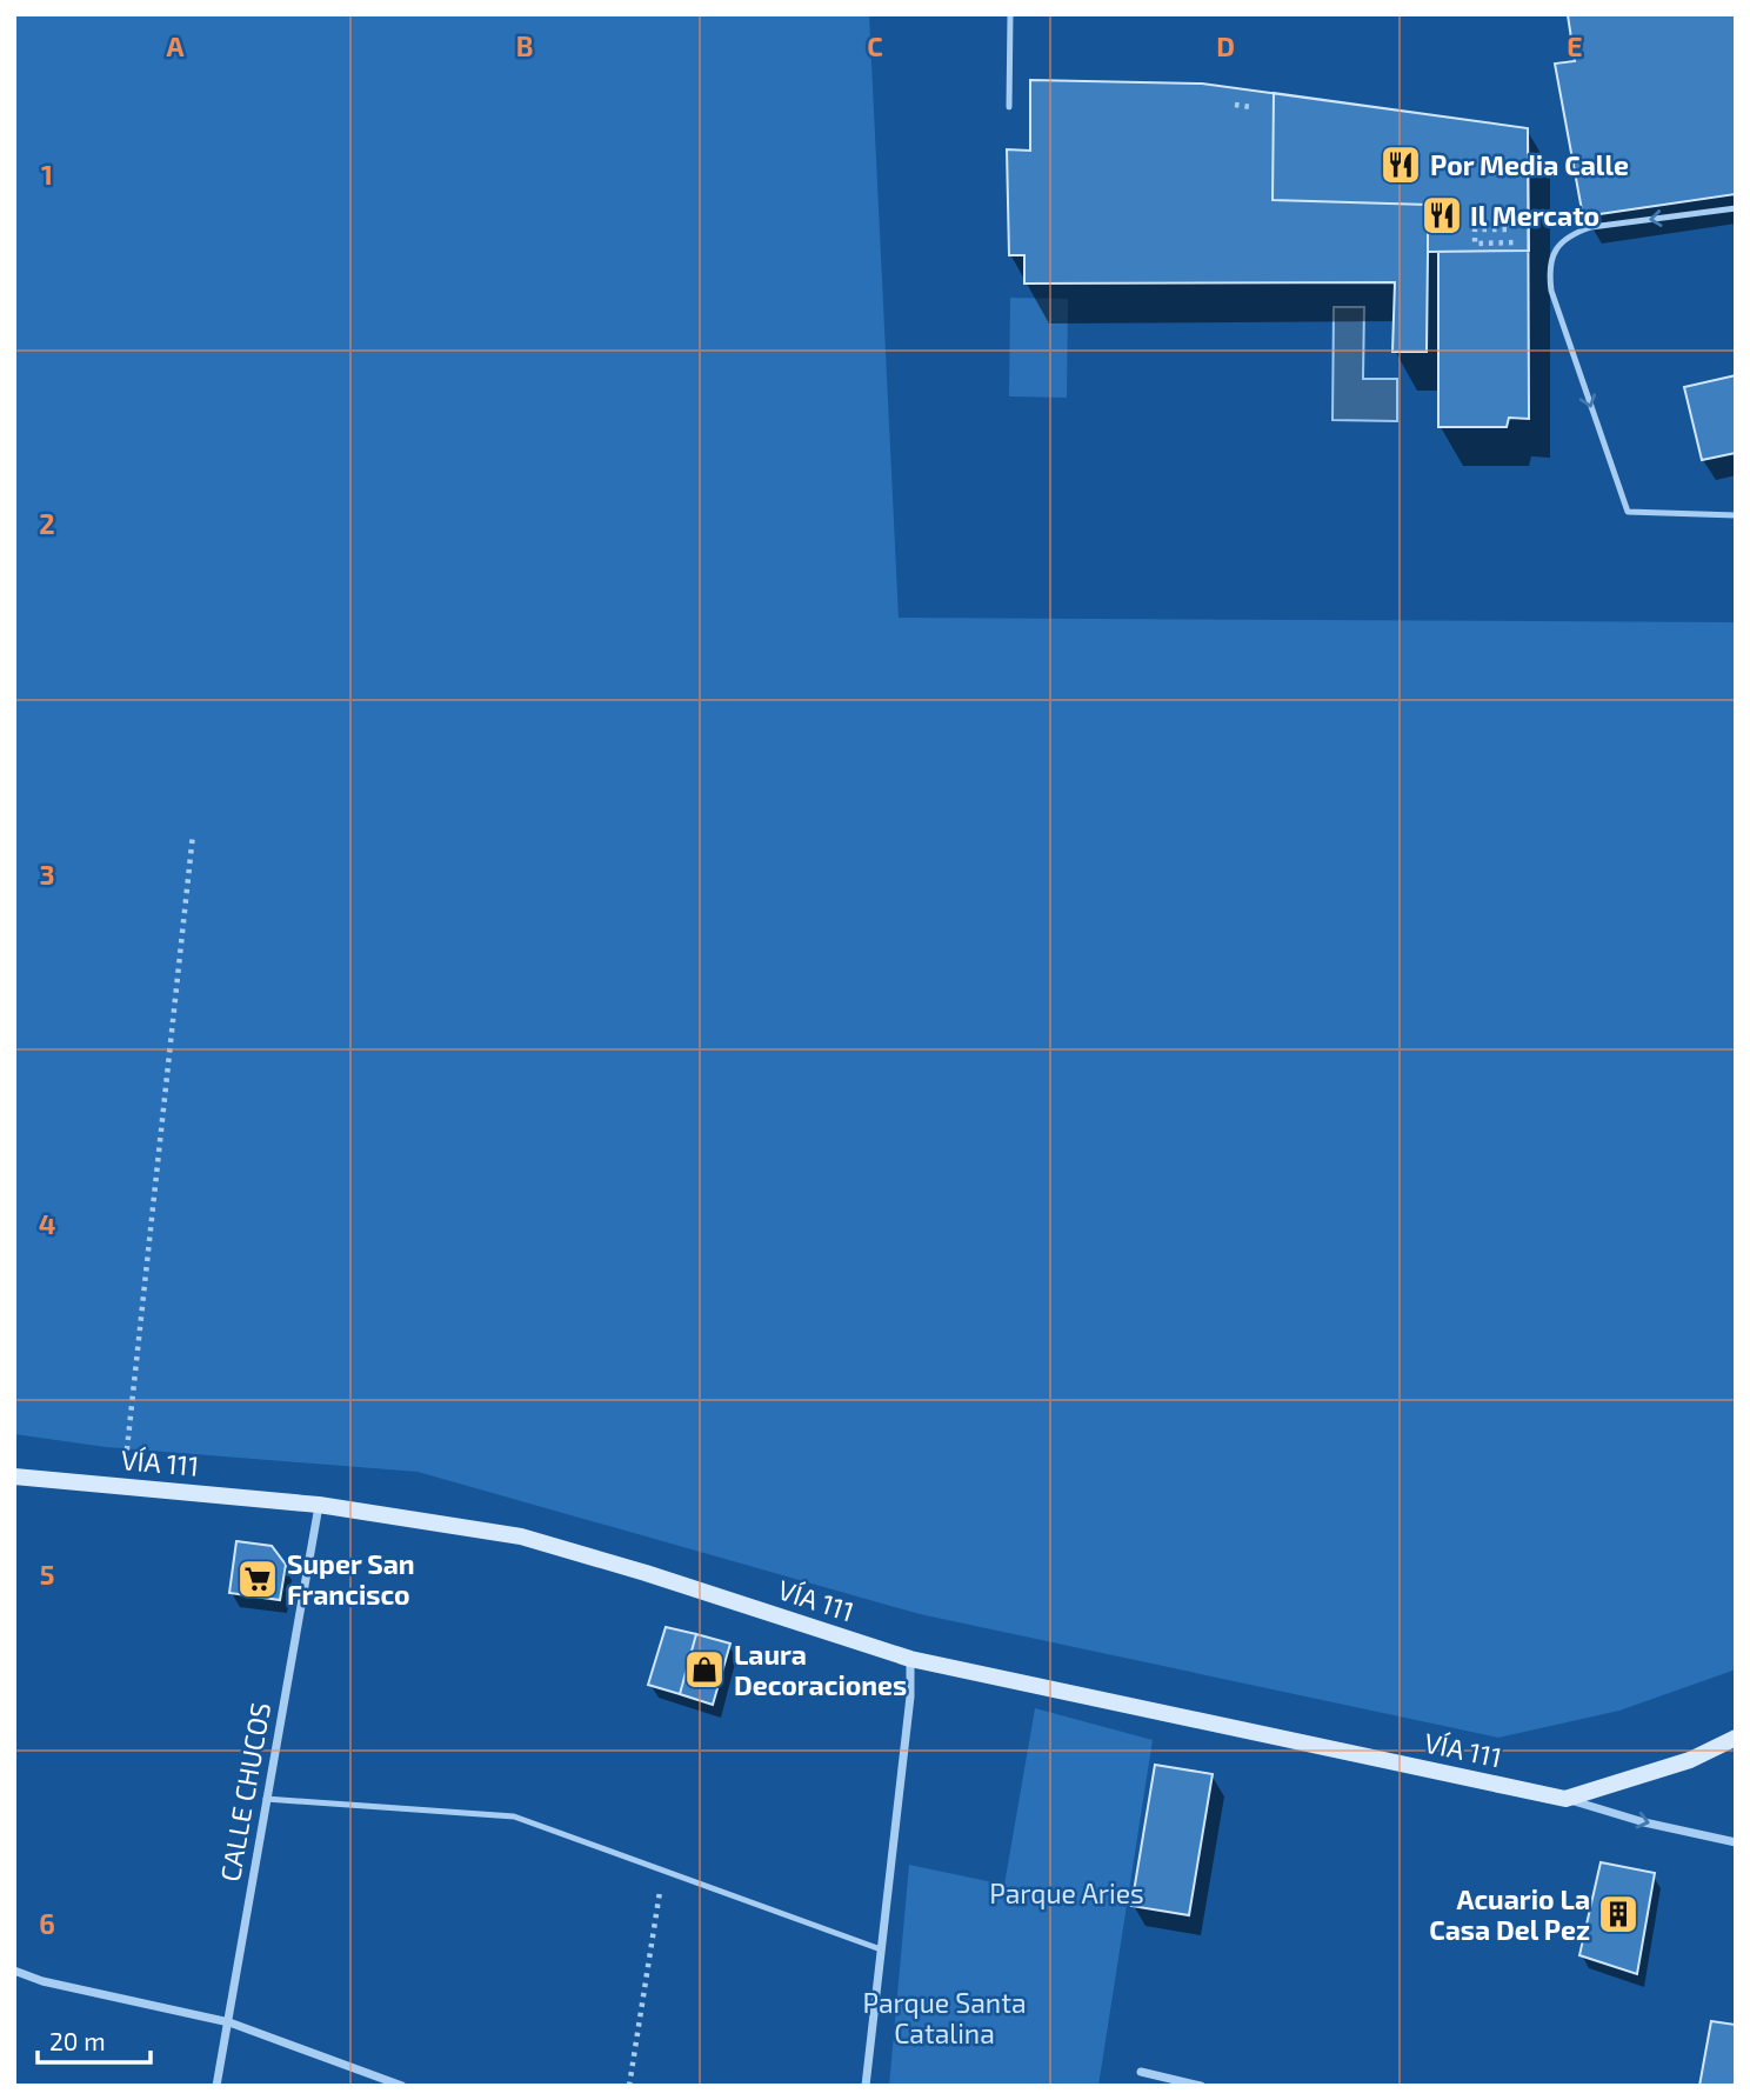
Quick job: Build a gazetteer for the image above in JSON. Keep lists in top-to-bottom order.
{
  "streets": {
    "main road": ["VÍA 111"],
    "street": ["CALLE CHUCOS"]
  },
  "crossings": [
    ["VÍA 111", "CALLE CHUCOS"]
  ],
  "parks": ["Parque Aries", "Parque Santa Catalina"],
  "places": {
    "restaurant": ["Por Media Calle", "Il Mercato"],
    "supermarket": ["Super San Francisco"],
    "shop": ["Laura Decoraciones"],
    "building": ["Acuario La Casa Del Pez"]
  },
  "scale_bar": "20 m",
  "grid": {
    "columns": [
      "A",
      "B",
      "C",
      "D",
      "E"
    ],
    "rows": [
      "1",
      "2",
      "3",
      "4",
      "5",
      "6"
    ]
  }
}
